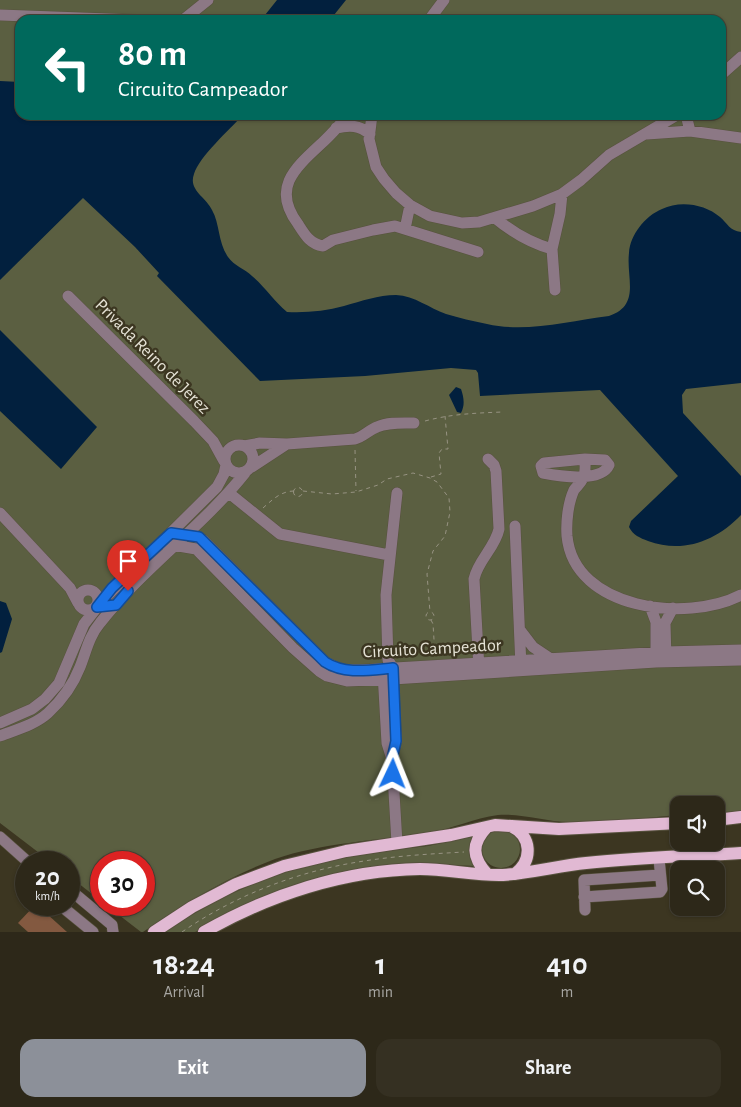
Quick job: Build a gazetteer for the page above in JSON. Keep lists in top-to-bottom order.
{
  "streets": {
    "street": ["Privada Reino de Jerez", "Circuito Campeador"]
  },
  "page": {
    "turn": ["80 m", "Circuito Campeador"],
    "speed": "20 km/h",
    "limit": "30",
    "eta": [
      "18:24",
      "Arrival",
      "1",
      "min",
      "410",
      "m"
    ],
    "buttons": ["Exit", "Share"]
  }
}
